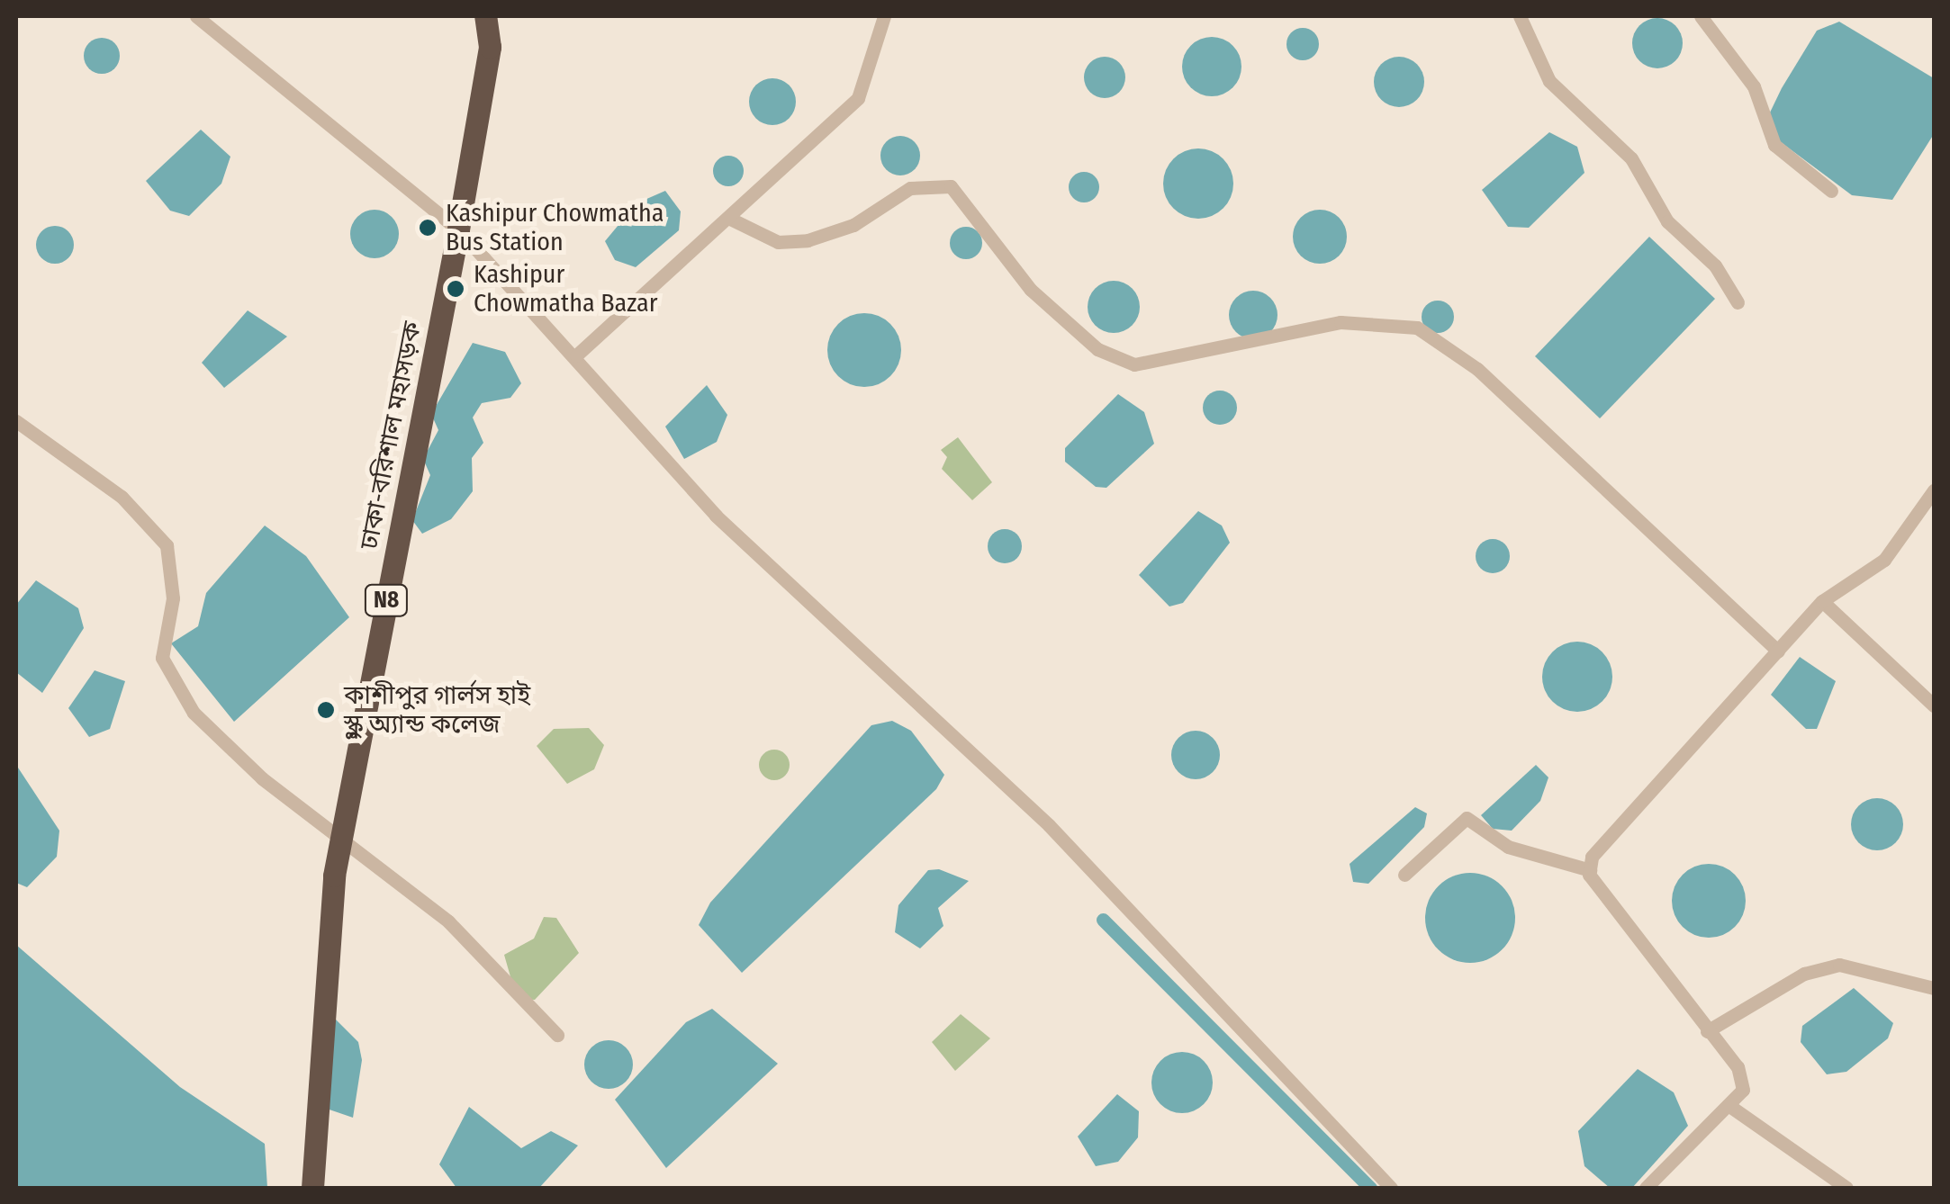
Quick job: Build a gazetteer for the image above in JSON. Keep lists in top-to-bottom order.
{
  "streets": {
    "highway": ["ঢাকা-বরিশাল মহাসড়ক", "N8"]
  },
  "places": ["Kashipur Chowmatha Bus Station", "Kashipur Chowmatha Bazar", "কাশীপুর গার্লস হাই স্কুল অ্যান্ড কলেজ"]
}
